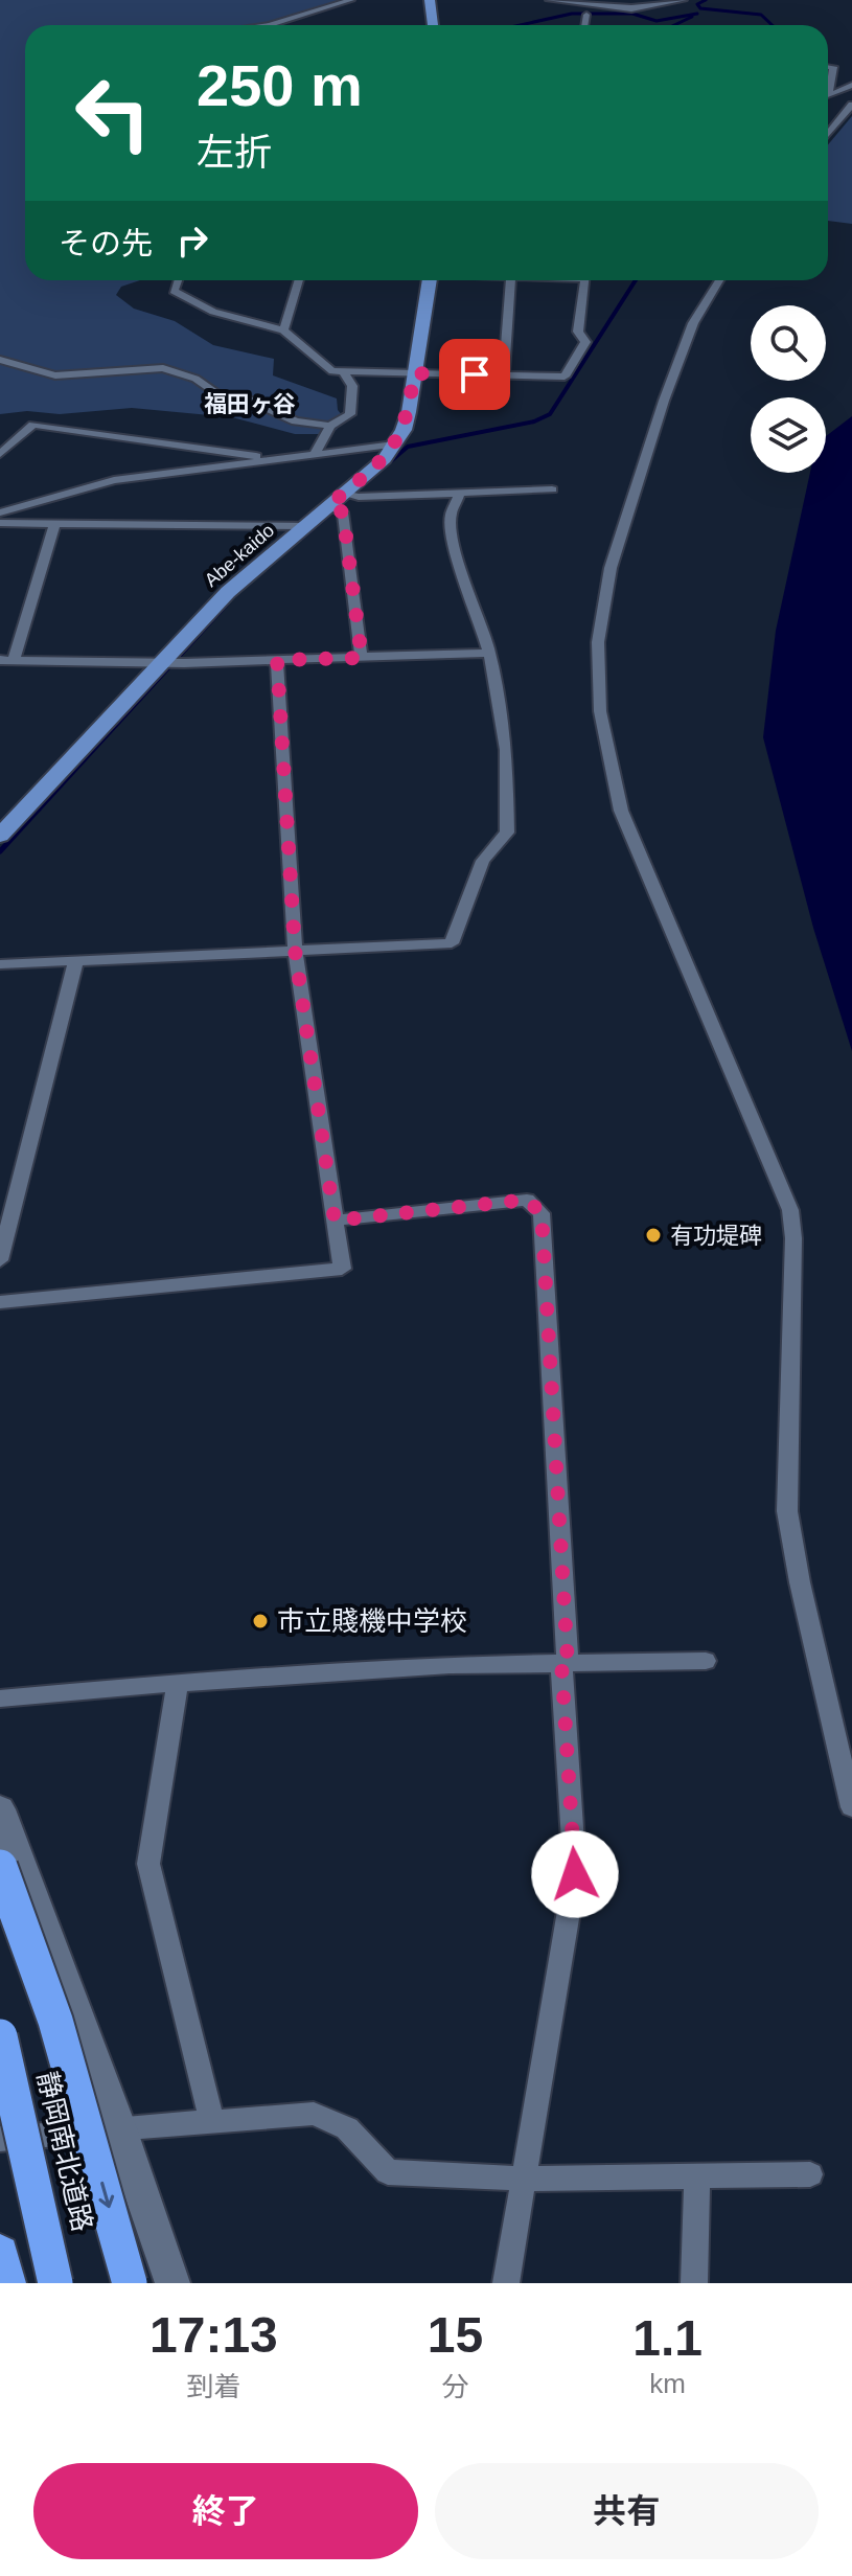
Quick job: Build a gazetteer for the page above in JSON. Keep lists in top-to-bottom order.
{
  "streets": {
    "highway": ["静岡南北道路"],
    "main road": ["Abe-kaido"]
  },
  "districts": ["福田ヶ谷"],
  "places": ["有功堤碑", "市立賤機中学校"],
  "page": {
    "turn": ["250 m", "左折"],
    "then": "その先",
    "eta": [
      "17:13",
      "到着",
      "15",
      "分",
      "1.1",
      "km"
    ],
    "buttons": ["終了", "共有"]
  }
}
